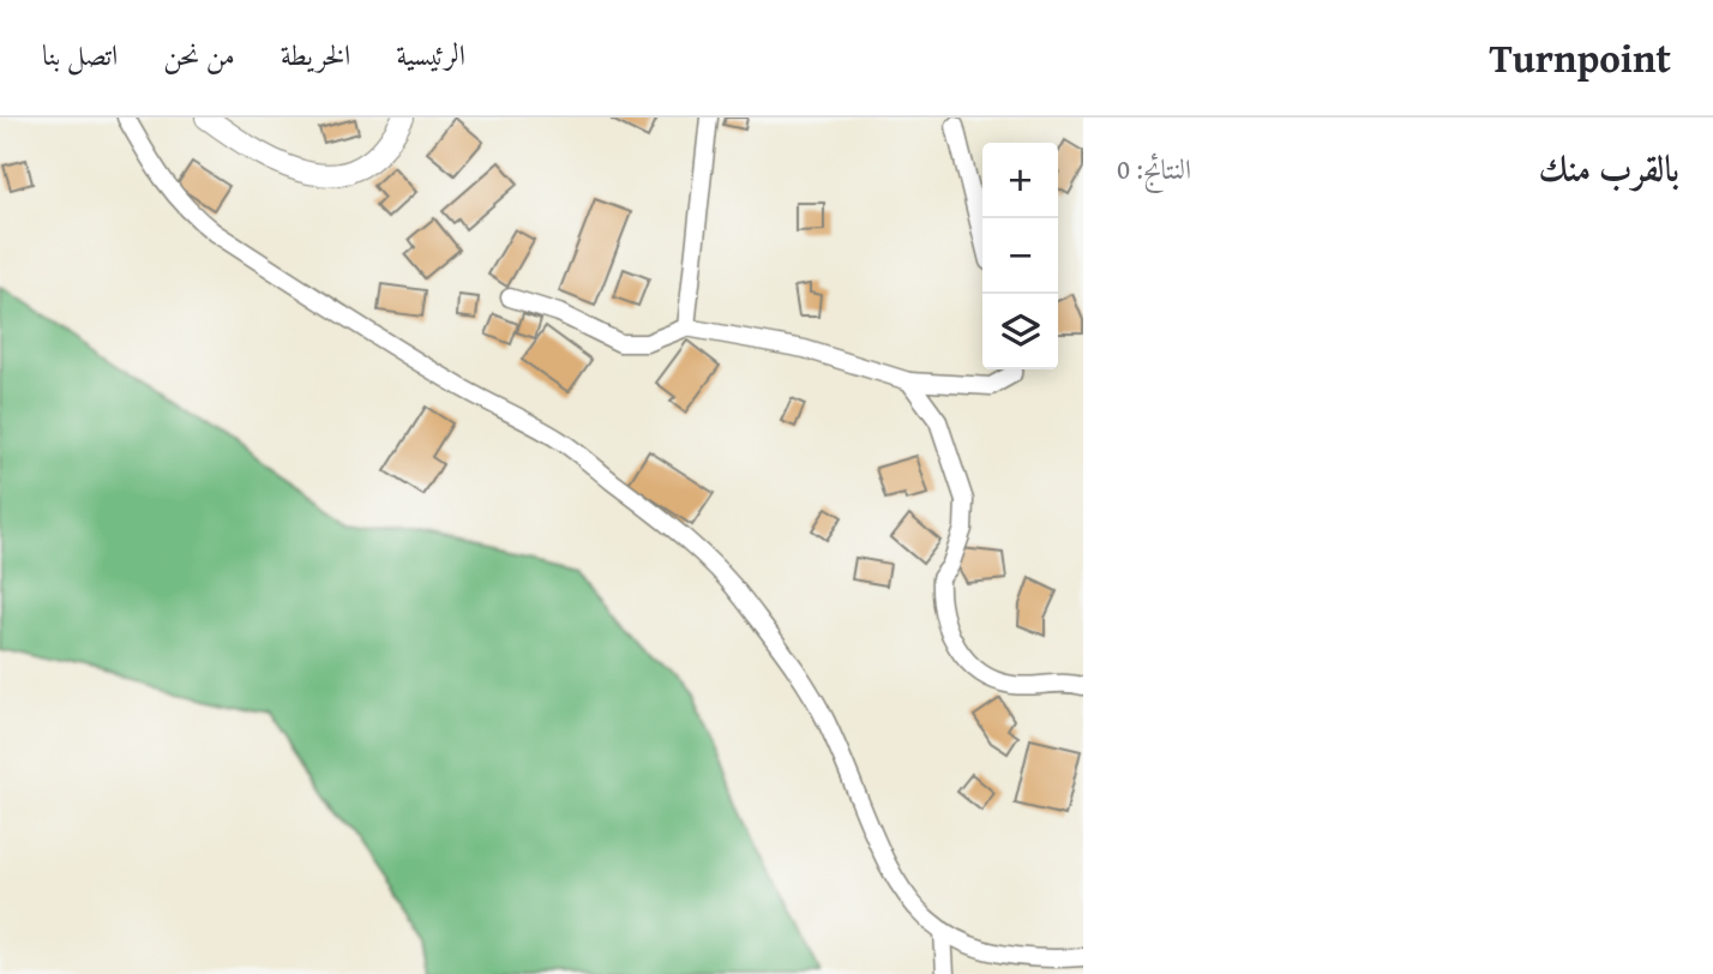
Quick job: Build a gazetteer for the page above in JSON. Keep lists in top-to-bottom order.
{
  "page": {
    "header": "Turnpoint",
    "nav": [
      "الرئيسية",
      "الخريطة",
      "من نحن",
      "اتصل بنا"
    ],
    "heading": ["بالقرب منك", "النتائج: 0"],
    "map_buttons": ["+", "−"]
  }
}
